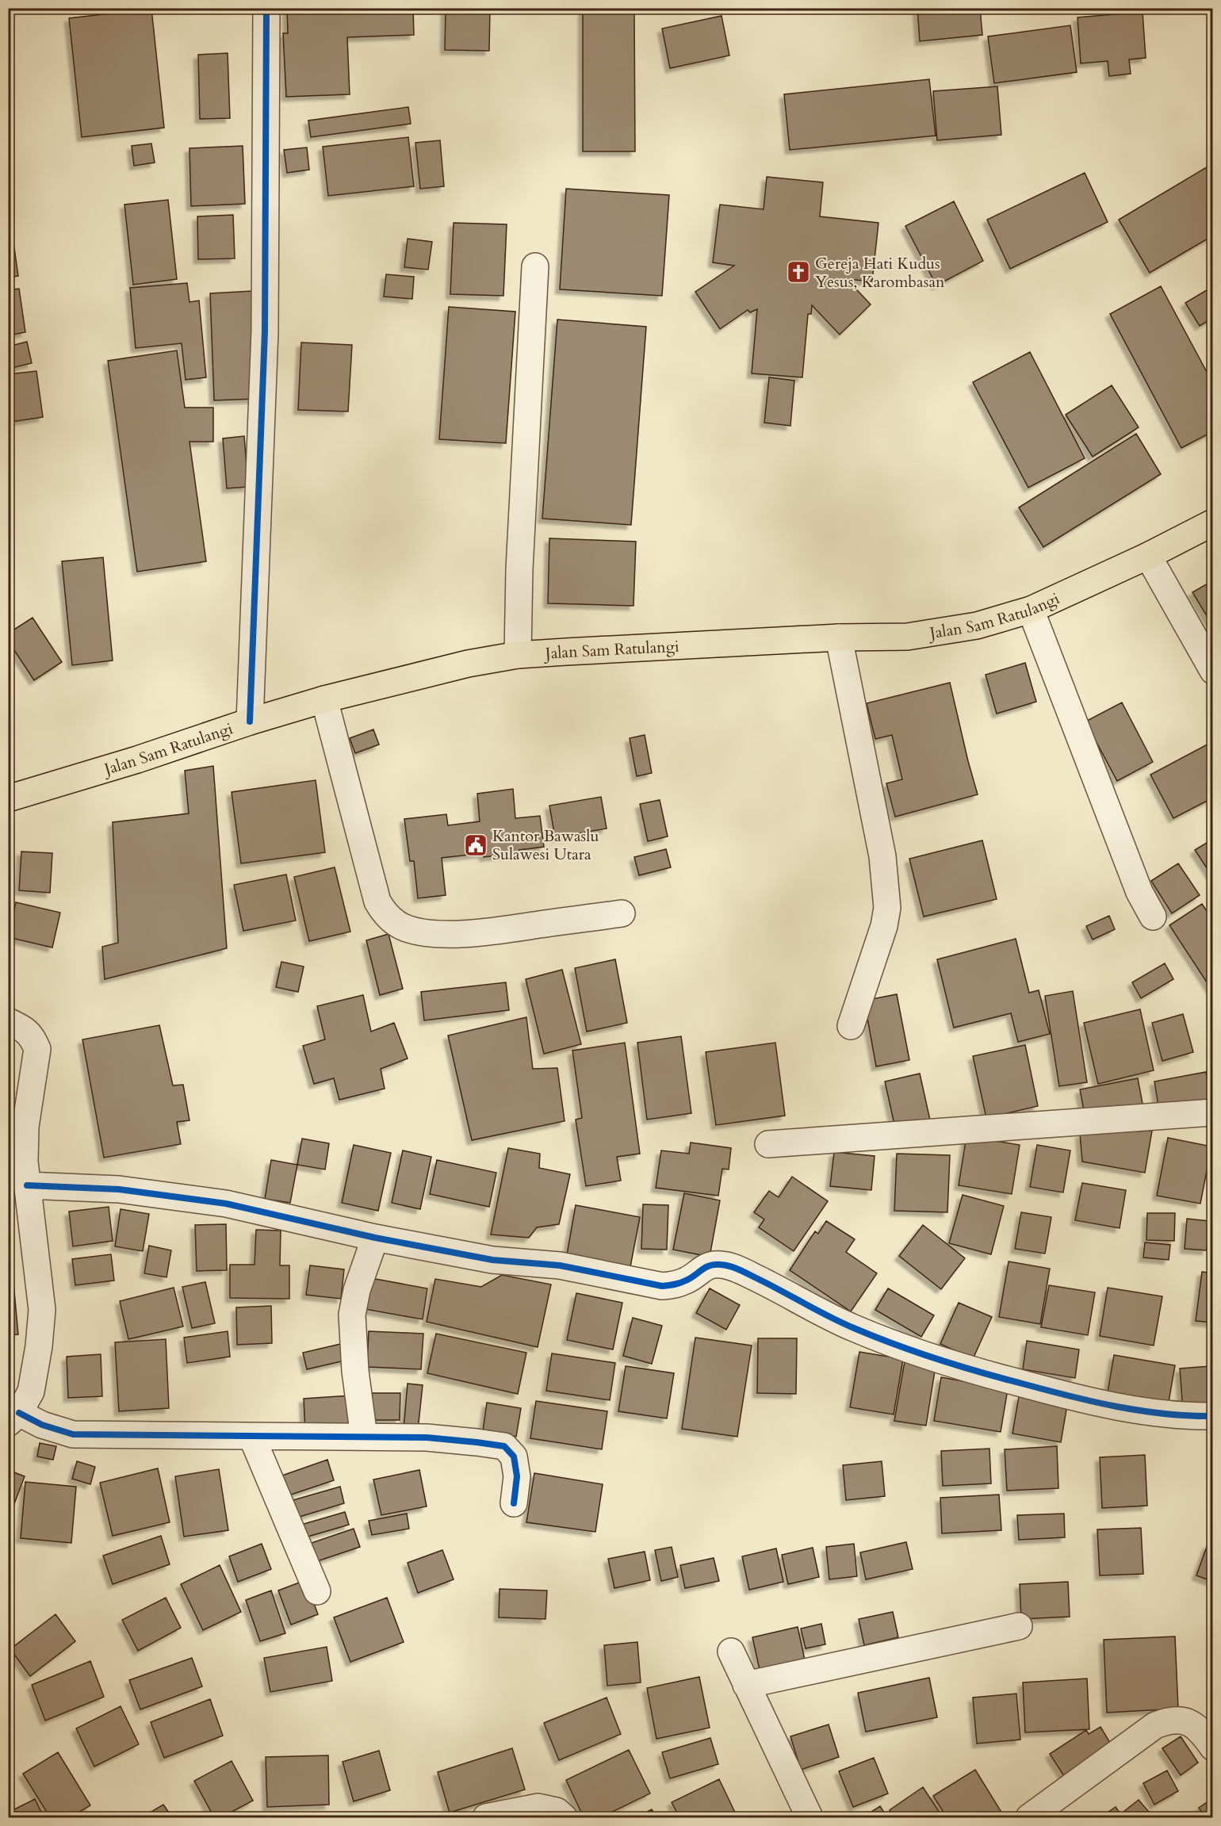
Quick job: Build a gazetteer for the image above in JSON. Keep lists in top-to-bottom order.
{
  "streets": {
    "highway": ["Jalan Sam Ratulangi"]
  },
  "places": {
    "church": ["Gereja Hati Kudus Yesus, Karombasan"],
    "public building": ["Kantor Bawaslu Sulawesi Utara"]
  }
}
